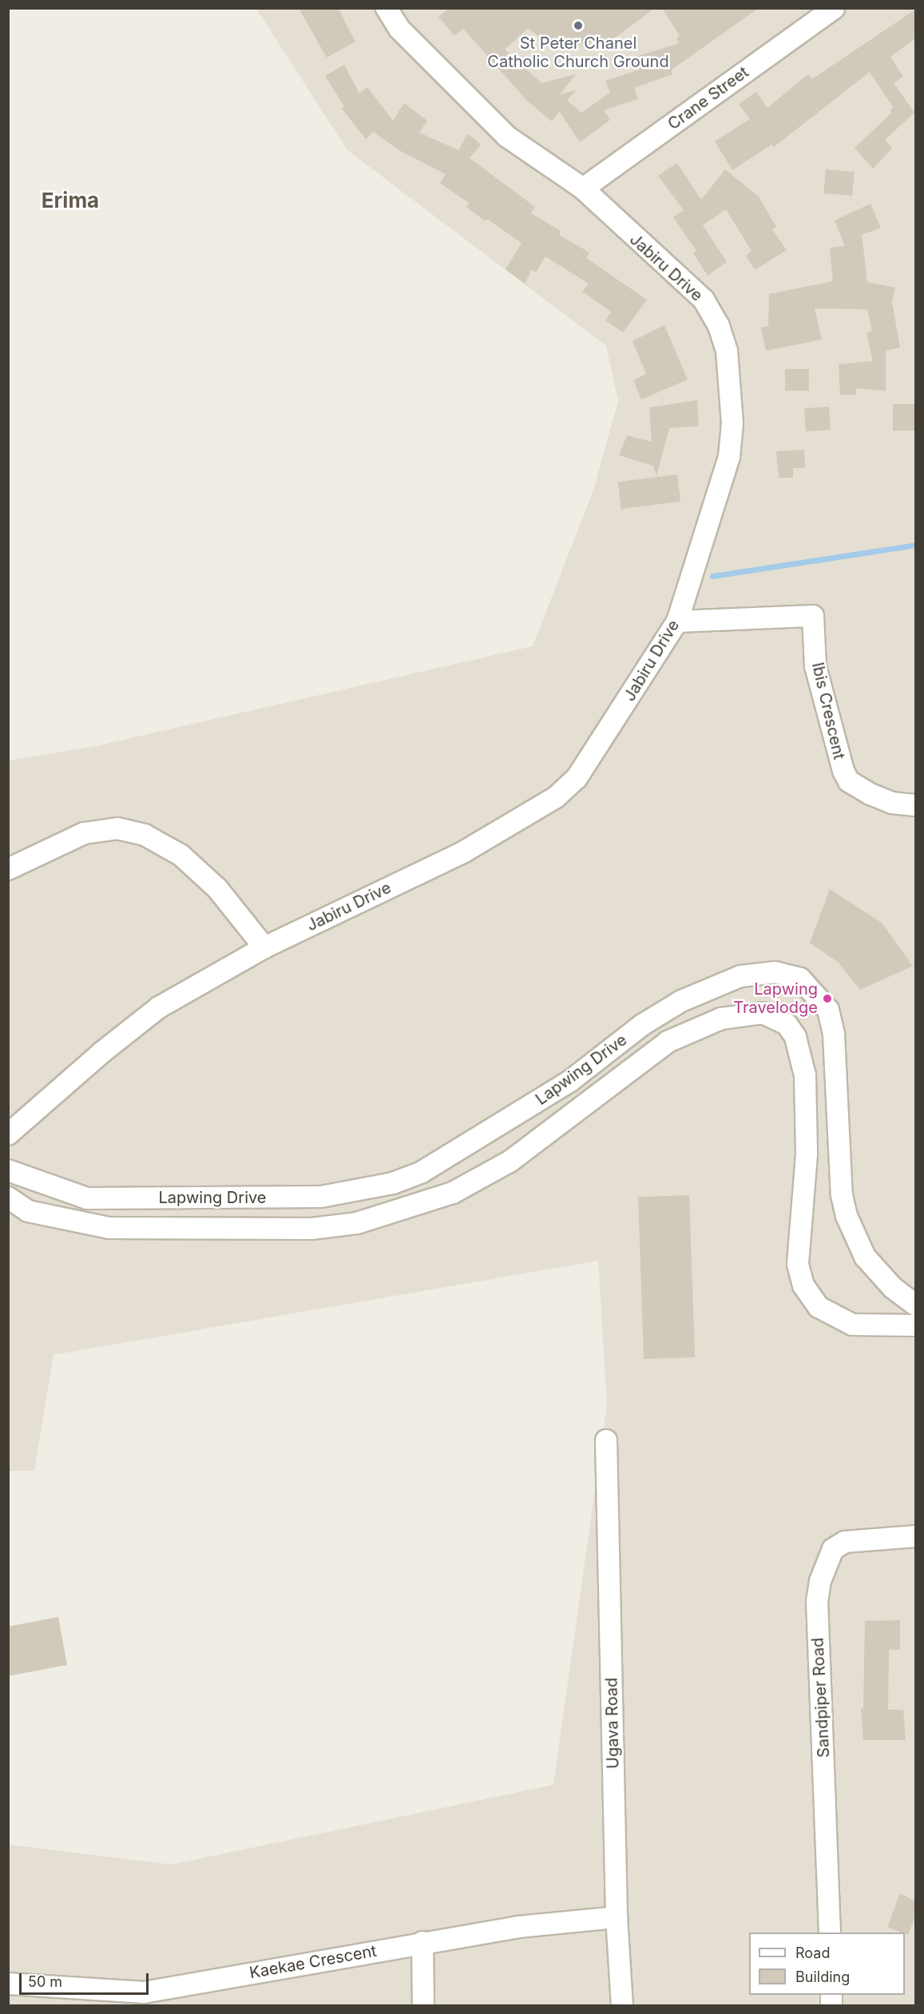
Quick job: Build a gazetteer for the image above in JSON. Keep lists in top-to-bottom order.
{
  "streets": {
    "street": [
      "Crane Street",
      "Jabiru Drive",
      "Ibis Crescent",
      "Lapwing Drive",
      "Sandpiper Road",
      "Ugava Road",
      "Kaekae Crescent"
    ]
  },
  "crossings": [
    ["Crane Street", "Jabiru Drive"],
    ["Jabiru Drive", "Ibis Crescent"],
    ["Ugava Road", "Kaekae Crescent"]
  ],
  "districts": ["Erima"],
  "places": ["St Peter Chanel Catholic Church Ground", "Lapwing Travelodge"],
  "legend": ["Road", "Building"],
  "scale_bar": "50 m"
}
